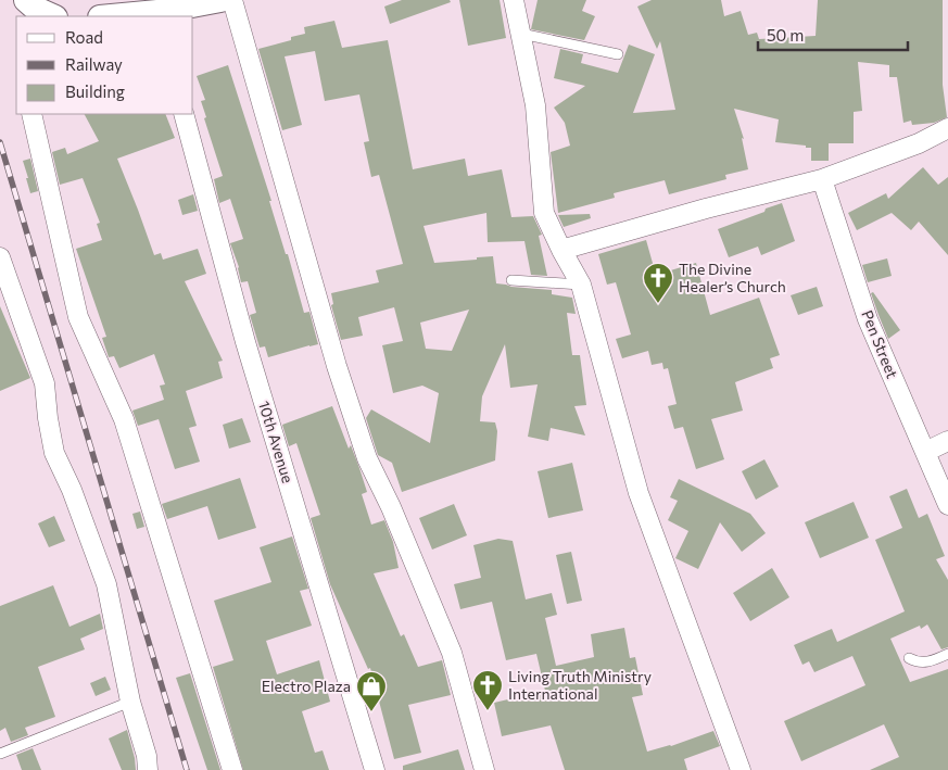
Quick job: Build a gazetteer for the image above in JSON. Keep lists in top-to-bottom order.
{
  "streets": {
    "street": ["Pen Street", "10th Avenue"]
  },
  "places": {
    "church": ["The Divine Healer’s Church", "Living Truth Ministry International"],
    "shop": ["Electro Plaza"]
  },
  "legend": ["Road", "Railway", "Building"],
  "scale_bar": "50 m"
}
